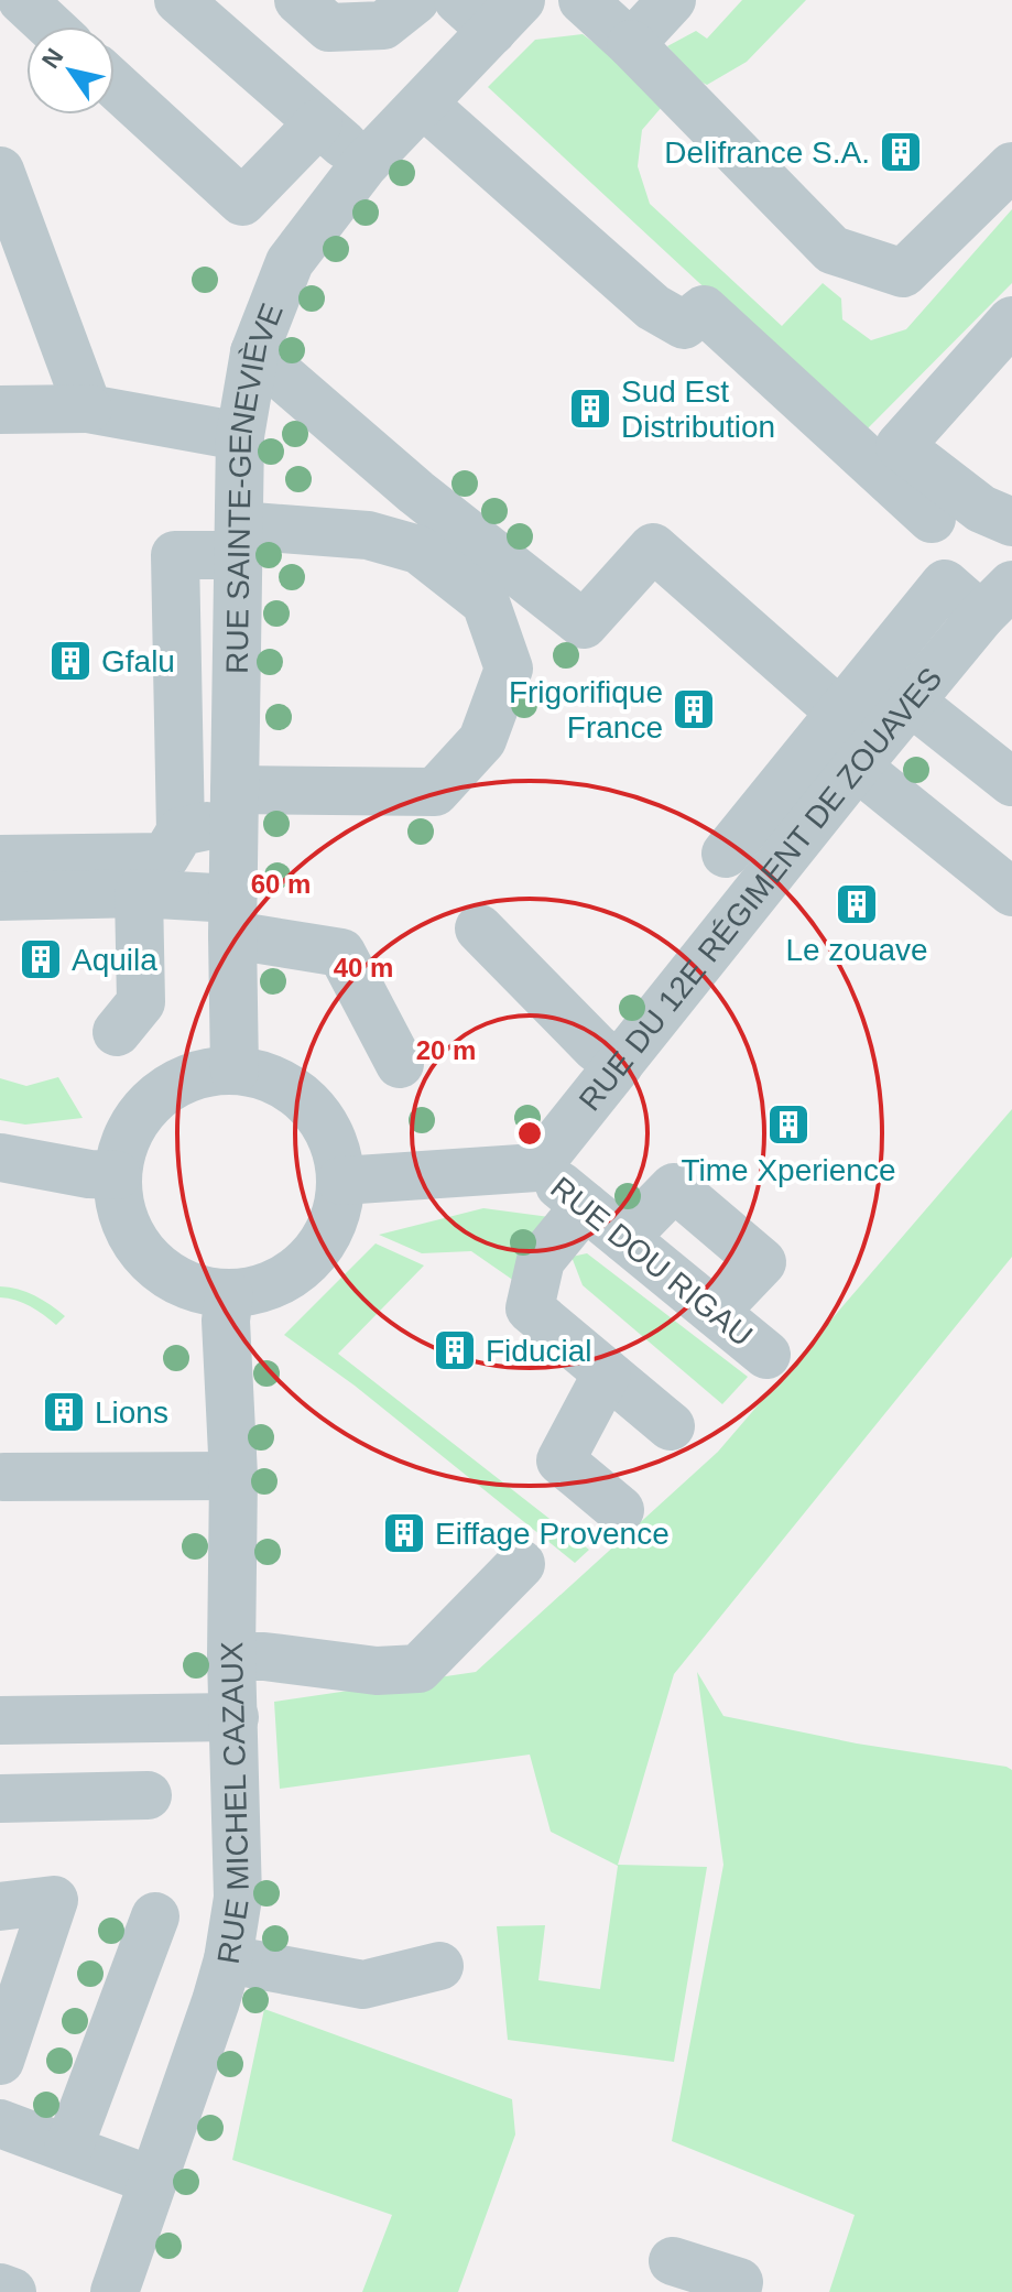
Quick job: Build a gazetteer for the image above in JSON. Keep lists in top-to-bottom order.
{
  "streets": {
    "street": [
      "RUE SAINTE-GENEVIÈVE",
      "RUE DU 12E RÉGIMENT DE ZOUAVES",
      "RUE DOU RIGAU",
      "RUE MICHEL CAZAUX"
    ]
  },
  "crossings": [
    ["RUE SAINTE-GENEVIÈVE", "RUE MICHEL CAZAUX"],
    ["RUE DU 12E RÉGIMENT DE ZOUAVES", "RUE DOU RIGAU"]
  ],
  "places": {
    "building": [
      "Delifrance S.A.",
      "Sud Est Distribution",
      "Gfalu",
      "Frigorifique France",
      "Le zouave",
      "Aquila",
      "Time Xperience",
      "Fiducial",
      "Lions",
      "Eiffage Provence"
    ]
  },
  "north": "top left",
  "rings": ["60 m", "40 m", "20 m"]
}
